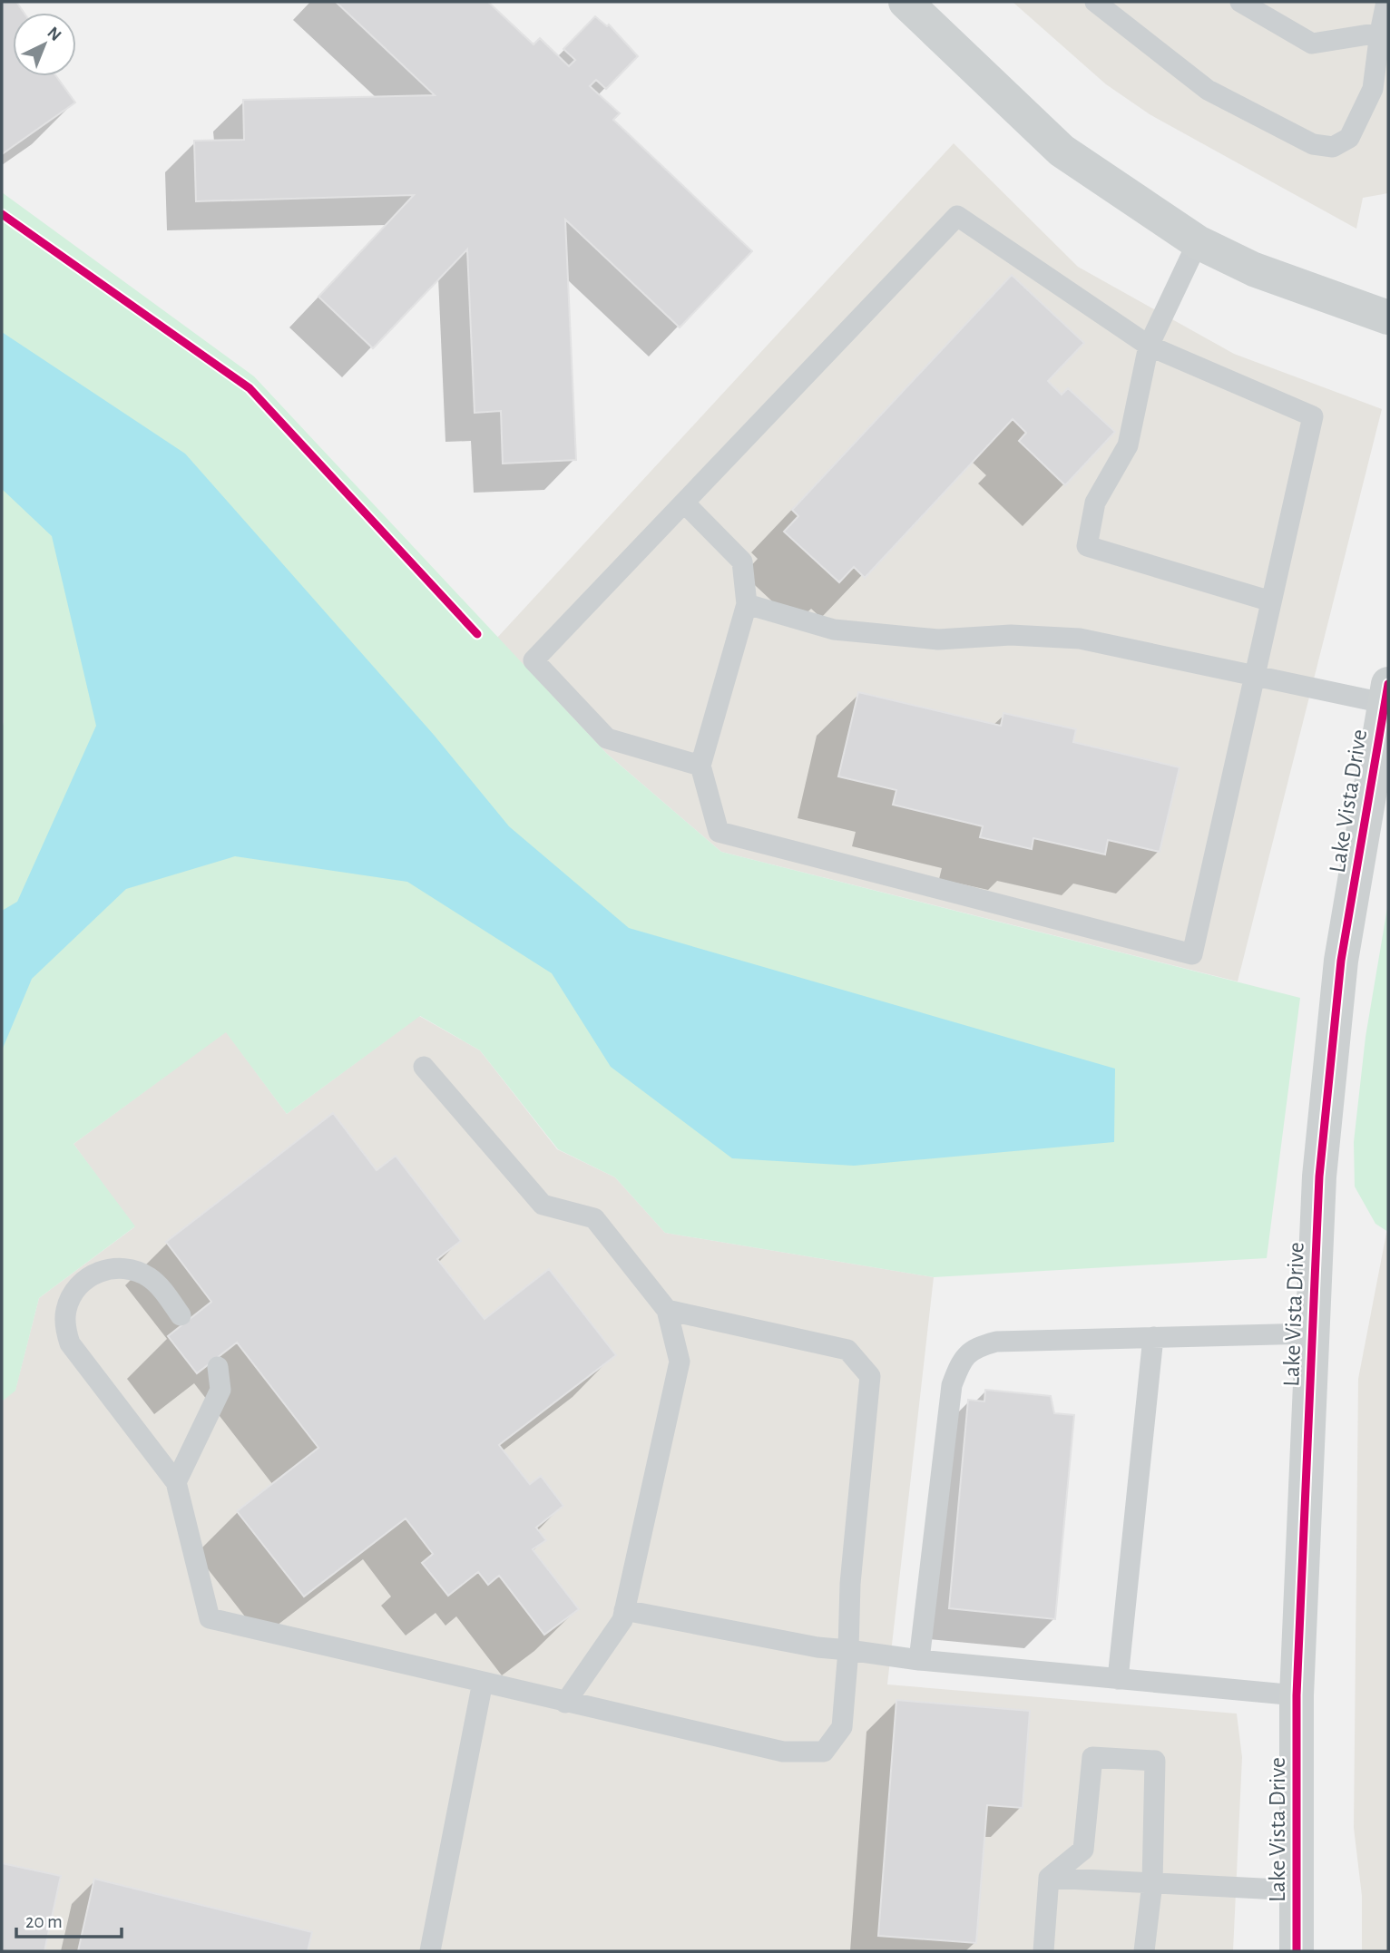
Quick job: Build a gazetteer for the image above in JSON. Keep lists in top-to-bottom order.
{
  "streets": {
    "street": ["Lake Vista Drive"]
  },
  "scale_bar": "20 m",
  "north": "top right"
}
